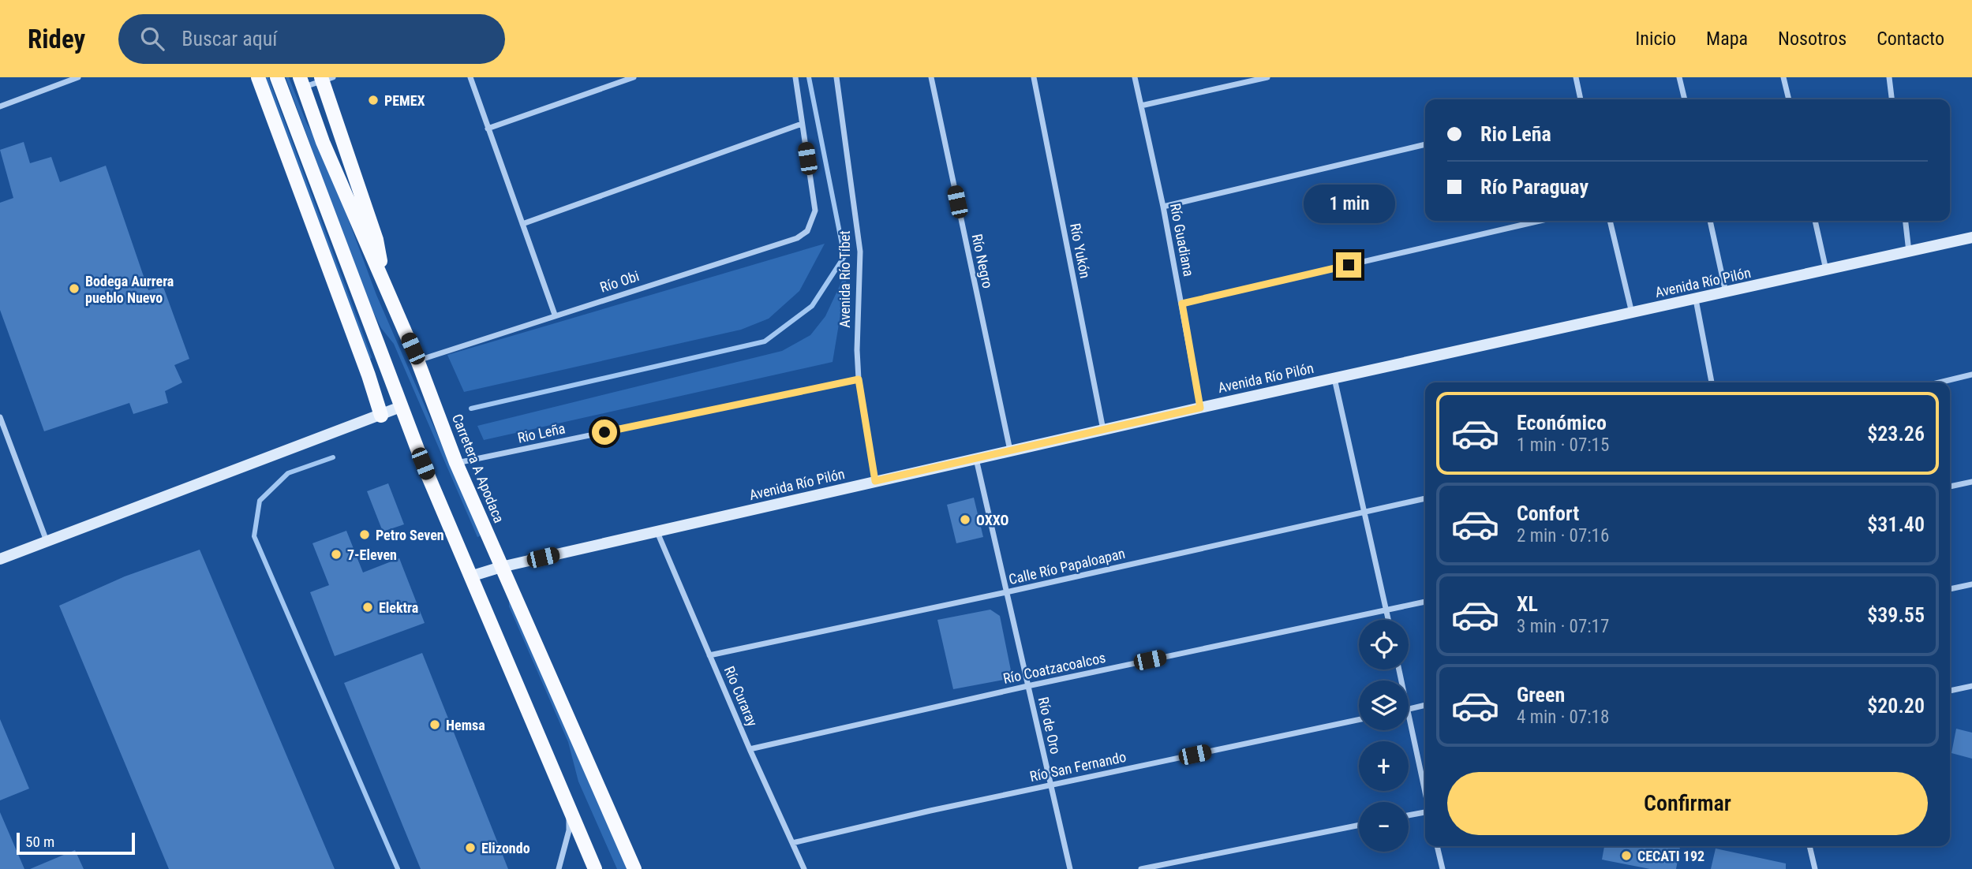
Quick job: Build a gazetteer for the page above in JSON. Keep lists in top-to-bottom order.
{
  "streets": {
    "main road": ["Avenida Río Pilón", "Carretera A Apodaca"],
    "street": [
      "Río Guadiana",
      "Río Yukón",
      "Río Negro",
      "Avenida Río Tíbet",
      "Río Obi",
      "Rio Leña",
      "Calle Río Papaloapan",
      "Río Coatzacoalcos",
      "Río Curaray",
      "Río de Oro",
      "Río San Fernando"
    ]
  },
  "crossings": [
    ["Río Guadiana", "Avenida Río Pilón"],
    ["Río Yukón", "Avenida Río Pilón"],
    ["Río Negro", "Avenida Río Pilón"],
    ["Avenida Río Tíbet", "Avenida Río Pilón"],
    ["Avenida Río Tíbet", "Rio Leña"],
    ["Río Obi", "Carretera A Apodaca"],
    ["Avenida Río Pilón", "Carretera A Apodaca"],
    ["Avenida Río Pilón", "Río Curaray"],
    ["Avenida Río Pilón", "Río de Oro"],
    ["Rio Leña", "Carretera A Apodaca"],
    ["Calle Río Papaloapan", "Río Curaray"],
    ["Calle Río Papaloapan", "Río de Oro"],
    ["Río Coatzacoalcos", "Río Curaray"],
    ["Río Coatzacoalcos", "Río de Oro"],
    ["Río Curaray", "Río San Fernando"],
    ["Río de Oro", "Río San Fernando"]
  ],
  "places": [
    "PEMEX",
    "Bodega Aurrera pueblo Nuevo",
    "OXXO",
    "Petro Seven",
    "7-Eleven",
    "Elektra",
    "Hemsa",
    "Elizondo",
    "CECATI 192"
  ],
  "scale_bar": "50 m",
  "page": {
    "header": "Ridey",
    "search": "Buscar aquí",
    "nav": [
      "Inicio",
      "Mapa",
      "Nosotros",
      "Contacto"
    ],
    "banner": ["Rio Leña", "Río Paraguay"],
    "bubble": "1 min",
    "list": [
      {
        "name": "Económico",
        "note": "1 min · 07:15",
        "value": "$23.26"
      },
      {
        "name": "Confort",
        "note": "2 min · 07:16",
        "value": "$31.40"
      },
      {
        "name": "XL",
        "note": "3 min · 07:17",
        "value": "$39.55"
      },
      {
        "name": "Green",
        "note": "4 min · 07:18",
        "value": "$20.20"
      }
    ],
    "map_buttons": ["+", "−"],
    "buttons": "Confirmar",
    "scale": "50 m"
  }
}
